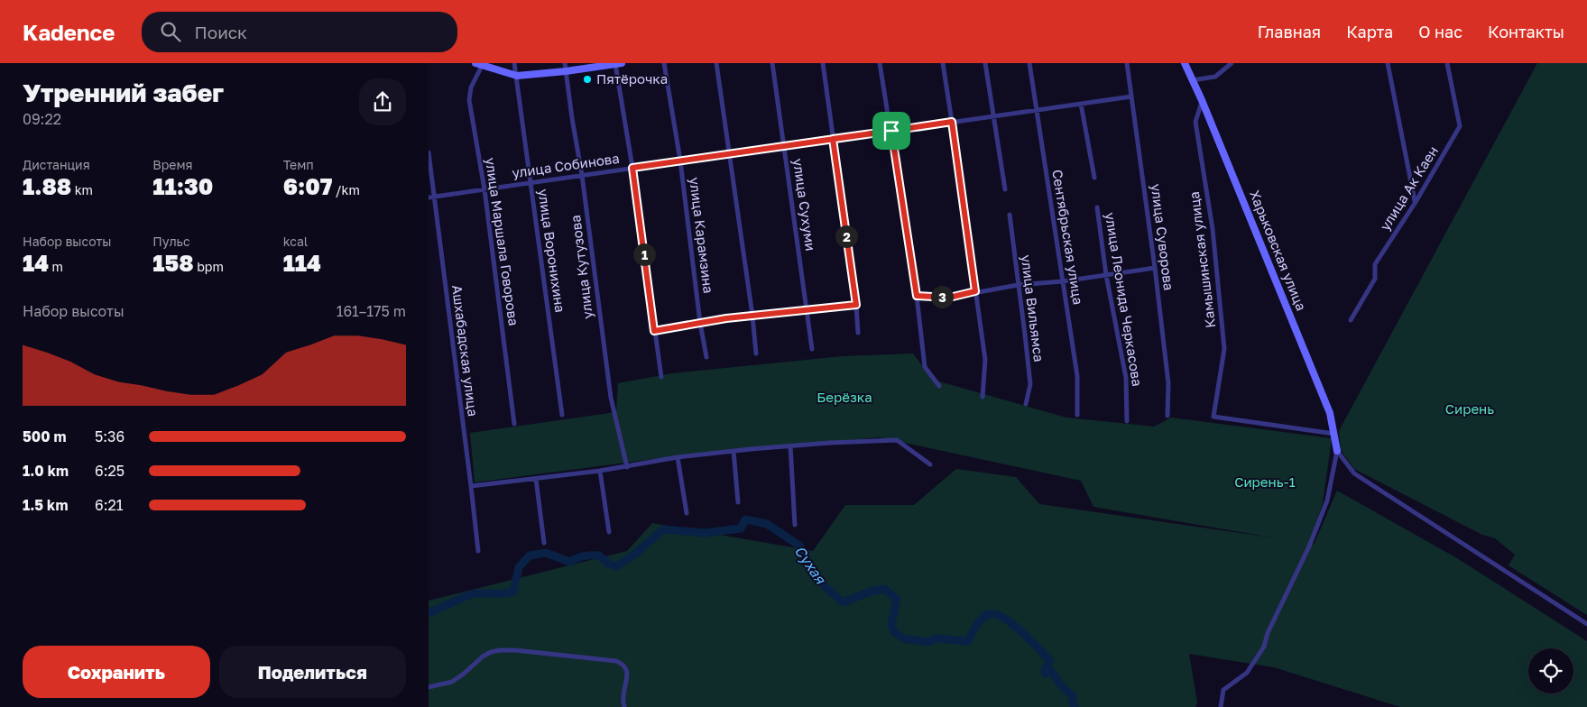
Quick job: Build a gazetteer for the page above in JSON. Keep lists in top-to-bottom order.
{
  "streets": {
    "street": [
      "улица Собинова",
      "улица Ак Каен",
      "улица Сухуми",
      "улица Карамзина",
      "Сентябрьская улица",
      "улица Суворова",
      "улица Маршала Говорова",
      "улица Воронихина",
      "Харьковская улица",
      "Камышинская улица",
      "улица Кутузова",
      "улица Леонида Черкасова",
      "улица Вильямса",
      "Ашхабадская улица"
    ]
  },
  "crossings": [
    ["улица Собинова", "улица Сухуми"],
    ["улица Собинова", "улица Карамзина"],
    ["улица Собинова", "Сентябрьская улица"],
    ["улица Собинова", "улица Суворова"],
    ["улица Собинова", "улица Маршала Говорова"],
    ["улица Собинова", "улица Воронихина"],
    ["улица Собинова", "улица Кутузова"],
    ["улица Собинова", "Ашхабадская улица"],
    ["Харьковская улица", "Камышинская улица"]
  ],
  "water": ["Сухая"],
  "parks": ["Берёзка", "Сирень", "Сирень-1"],
  "places": ["Пятёрочка"],
  "page": {
    "header": "Kadence",
    "search": "Поиск",
    "nav": [
      "Главная",
      "Карта",
      "О нас",
      "Контакты"
    ],
    "heading": ["Утренний забег", "09:22"],
    "stats": [
      ["Дистанция", "1.88 km"],
      ["Время", "11:30"],
      ["Темп", "6:07 /km"],
      ["Набор высоты", "14 m"],
      ["Пульс", "158 bpm"],
      ["kcal", "114"]
    ],
    "pins": ["2", "1", "3"],
    "chart": ["Набор высоты", "161–175 m"],
    "list": [
      {
        "name": "500 m",
        "note": "5:36"
      },
      {
        "name": "1.0 km",
        "note": "6:25"
      },
      {
        "name": "1.5 km",
        "note": "6:21"
      }
    ],
    "buttons": ["Сохранить", "Поделиться"]
  }
}
